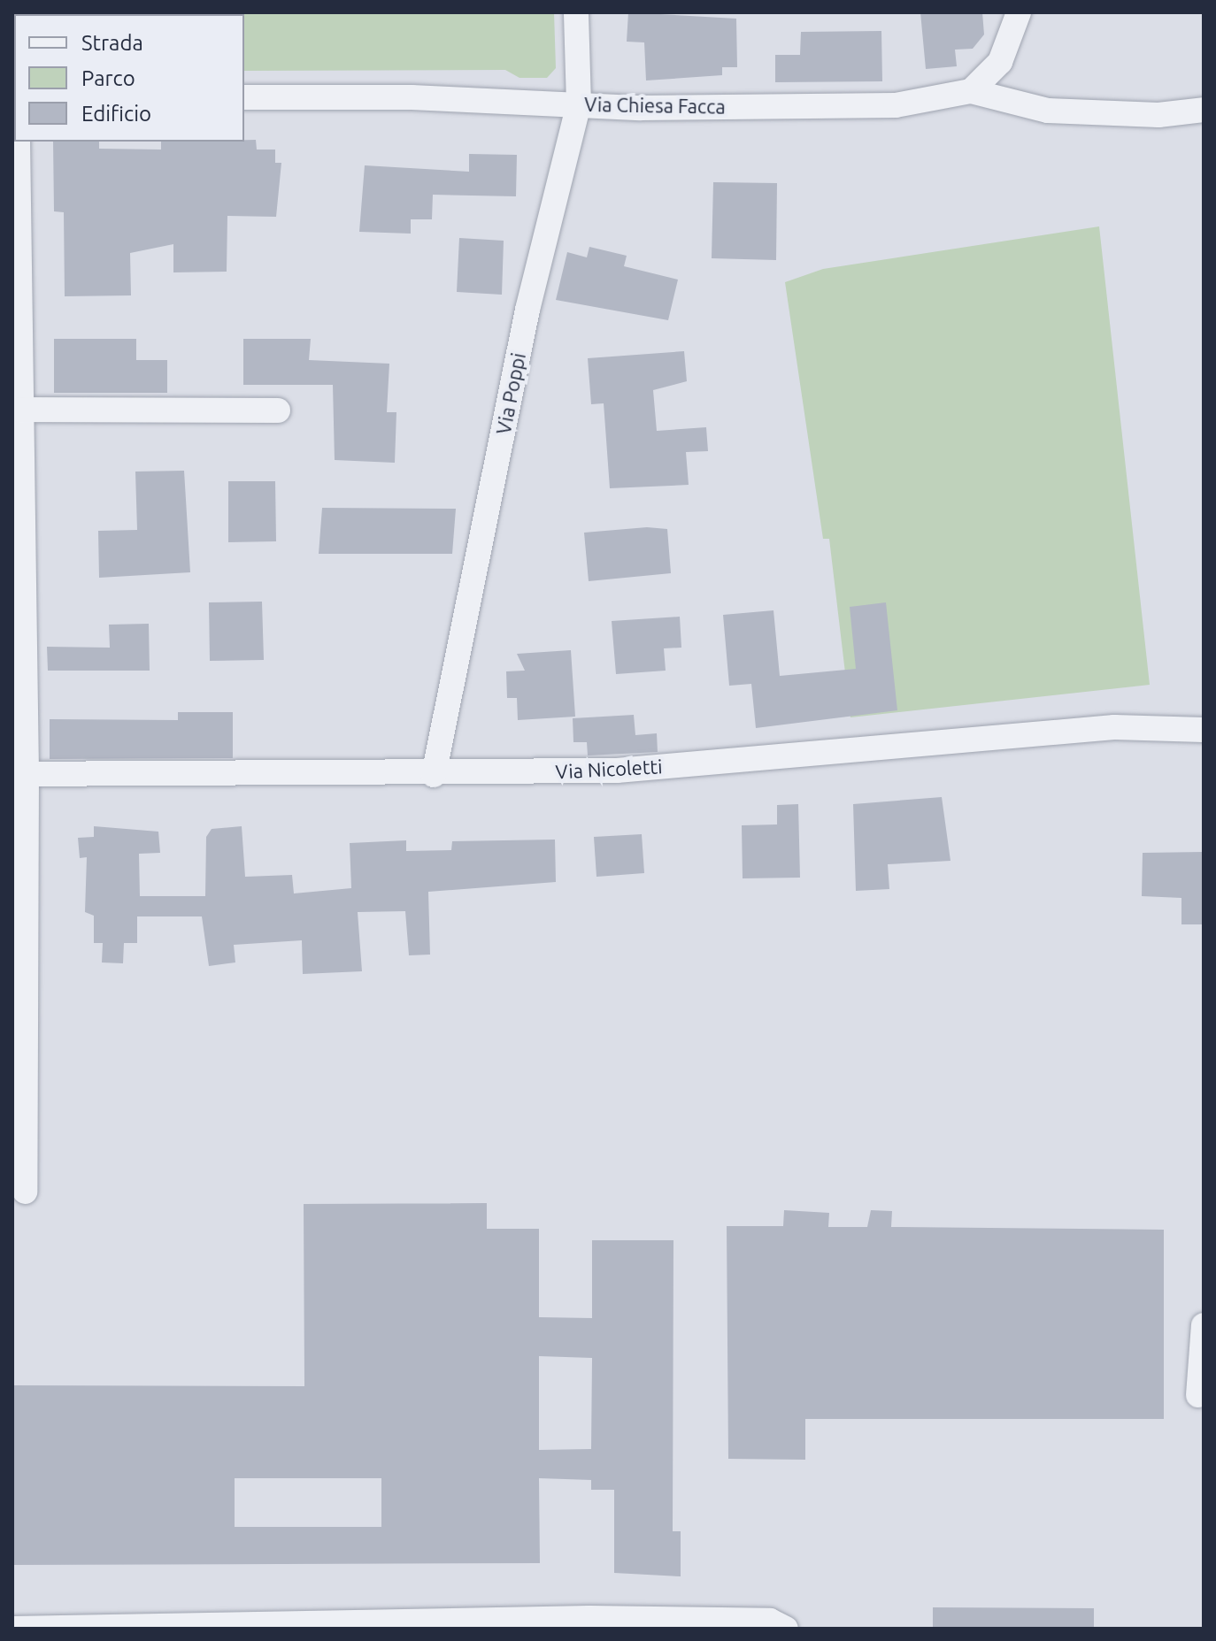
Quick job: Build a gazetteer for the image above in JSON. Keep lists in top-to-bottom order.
{
  "streets": {
    "street": ["Via Chiesa Facca", "Via Poppi", "Via Nicoletti"]
  },
  "crossings": [
    ["Via Chiesa Facca", "Via Poppi"],
    ["Via Poppi", "Via Nicoletti"]
  ],
  "legend": ["Strada", "Parco", "Edificio"]
}
